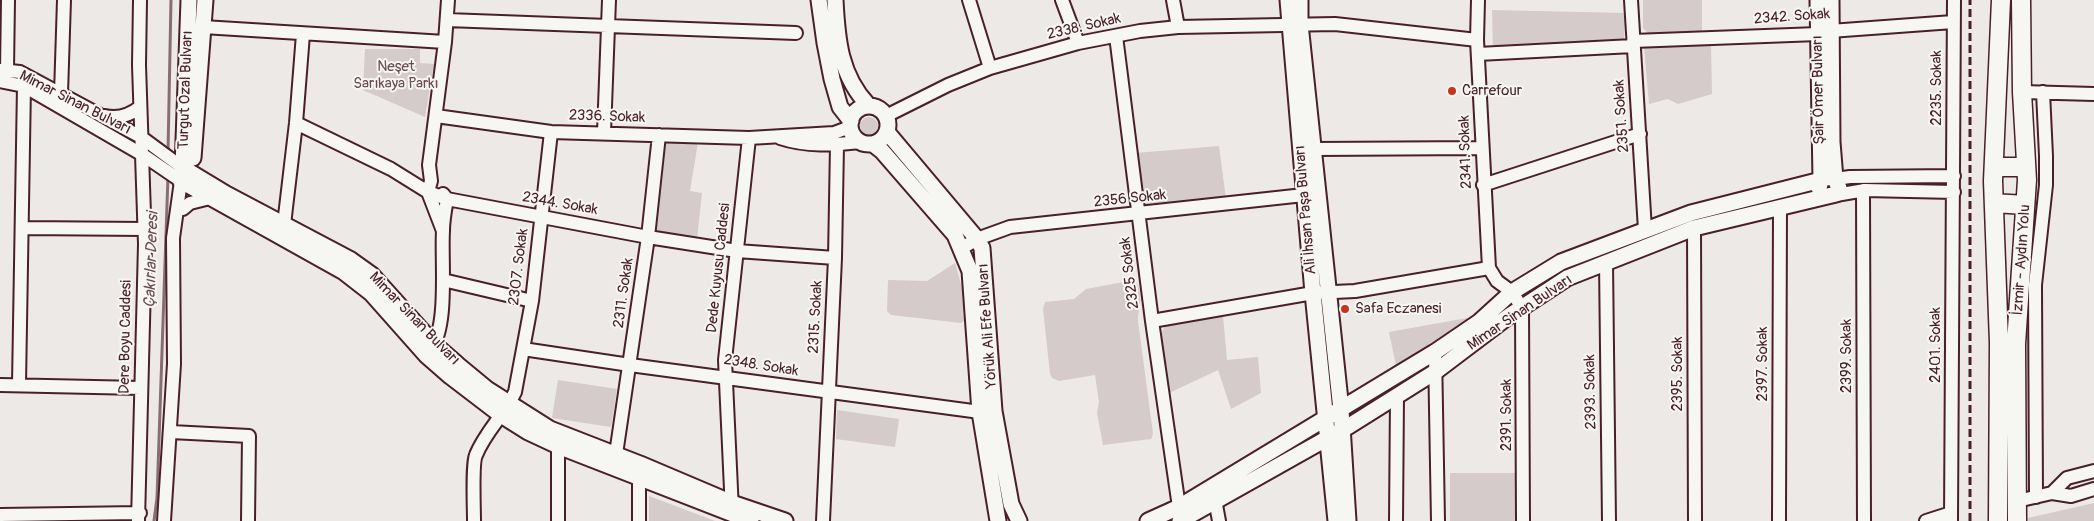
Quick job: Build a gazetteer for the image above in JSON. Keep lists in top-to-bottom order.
{
  "streets": {
    "highway": ["İzmir - Aydın Yolu"],
    "main road": [
      "Turgut Ozal Bulvarı",
      "Şair Ömer Bulvarı",
      "Mimar Sinan Bulvarı",
      "Ali İhsan Paşa Bulvarı",
      "Yörük Ali Efe Bulvarı"
    ],
    "street": [
      "2342. Sokak",
      "2338. Sokak",
      "2235. Sokak",
      "2351. Sokak",
      "2336. Sokak",
      "2341. Sokak",
      "2356 Sokak",
      "2344. Sokak",
      "2307. Sokak",
      "Dede Kuyusu Caddesi",
      "2325 Sokak",
      "2311. Sokak",
      "2315. Sokak",
      "Dere Boyu Caddesi",
      "2401. Sokak",
      "2399. Sokak",
      "2397. Sokak",
      "2348. Sokak",
      "2395. Sokak",
      "2393. Sokak",
      "2391. Sokak"
    ]
  },
  "crossings": [
    ["2342. Sokak", "2235. Sokak"],
    ["2342. Sokak", "Şair Ömer Bulvarı"],
    ["2342. Sokak", "2351. Sokak"],
    ["2342. Sokak", "2341. Sokak"],
    ["2338. Sokak", "2336. Sokak"],
    ["2338. Sokak", "2341. Sokak"],
    ["2338. Sokak", "Ali İhsan Paşa Bulvarı"],
    ["2338. Sokak", "2325 Sokak"],
    ["2338. Sokak", "Yörük Ali Efe Bulvarı"],
    ["2235. Sokak", "Mimar Sinan Bulvarı"],
    ["2235. Sokak", "2401. Sokak"],
    ["Turgut Ozal Bulvarı", "Mimar Sinan Bulvarı"],
    ["Şair Ömer Bulvarı", "Mimar Sinan Bulvarı"],
    ["Mimar Sinan Bulvarı", "2351. Sokak"],
    ["Mimar Sinan Bulvarı", "2341. Sokak"],
    ["Mimar Sinan Bulvarı", "Ali İhsan Paşa Bulvarı"],
    ["Mimar Sinan Bulvarı", "2307. Sokak"],
    ["Mimar Sinan Bulvarı", "Dede Kuyusu Caddesi"],
    ["Mimar Sinan Bulvarı", "2325 Sokak"],
    ["Mimar Sinan Bulvarı", "2311. Sokak"],
    ["Mimar Sinan Bulvarı", "Dere Boyu Caddesi"],
    ["Mimar Sinan Bulvarı", "2401. Sokak"],
    ["Mimar Sinan Bulvarı", "2399. Sokak"],
    ["Mimar Sinan Bulvarı", "2397. Sokak"],
    ["Mimar Sinan Bulvarı", "2395. Sokak"],
    ["Mimar Sinan Bulvarı", "2393. Sokak"],
    ["Mimar Sinan Bulvarı", "2391. Sokak"],
    ["2336. Sokak", "2307. Sokak"],
    ["2336. Sokak", "Dede Kuyusu Caddesi"],
    ["2336. Sokak", "2311. Sokak"],
    ["2336. Sokak", "2315. Sokak"],
    ["2336. Sokak", "Yörük Ali Efe Bulvarı"],
    ["2356 Sokak", "Ali İhsan Paşa Bulvarı"],
    ["2356 Sokak", "2325 Sokak"],
    ["2356 Sokak", "Yörük Ali Efe Bulvarı"],
    ["2344. Sokak", "2307. Sokak"],
    ["2344. Sokak", "Dede Kuyusu Caddesi"],
    ["2344. Sokak", "2311. Sokak"],
    ["2344. Sokak", "2315. Sokak"],
    ["2307. Sokak", "2348. Sokak"],
    ["Dede Kuyusu Caddesi", "2348. Sokak"],
    ["2311. Sokak", "2348. Sokak"],
    ["2315. Sokak", "2348. Sokak"],
    ["Yörük Ali Efe Bulvarı", "2348. Sokak"]
  ],
  "water": ["Çakırlar Deresi"],
  "parks": ["Neşet Sarıkaya Parkı"],
  "places": ["Carrefour", "Safa Eczanesi"]
}
